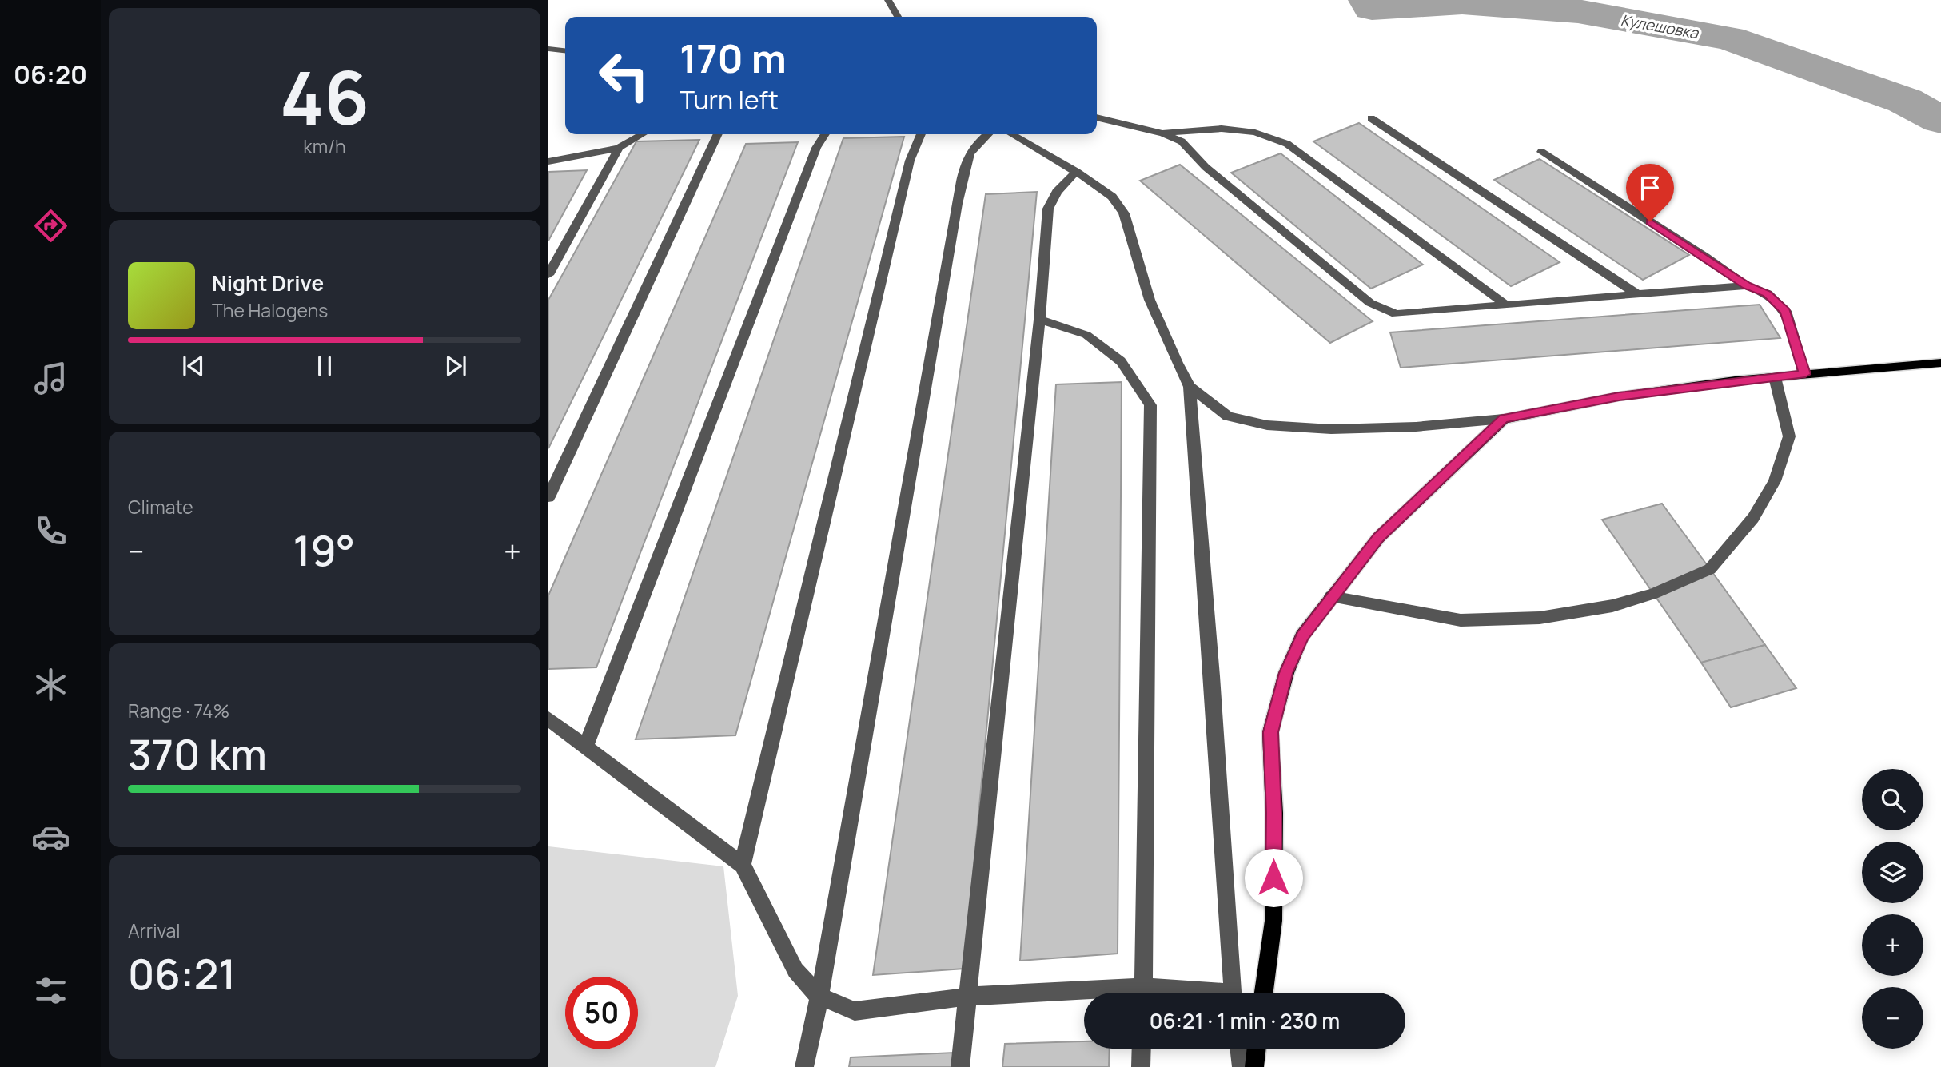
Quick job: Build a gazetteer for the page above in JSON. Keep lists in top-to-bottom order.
{
  "water": ["Кулешовка"],
  "page": {
    "tabs": "06:20",
    "tile": [
      ["46", "km/h"],
      "Climate",
      ["Range · 74%", "370 km"],
      ["Arrival", "06:21"]
    ],
    "turn": ["170 m", "Turn left"],
    "song": ["Night Drive", "The Halogens"],
    "heat": ["−", "19°", "+"],
    "map_buttons": ["+", "−"],
    "limit": "50",
    "trip": "06:21 · 1 min · 230 m"
  }
}
